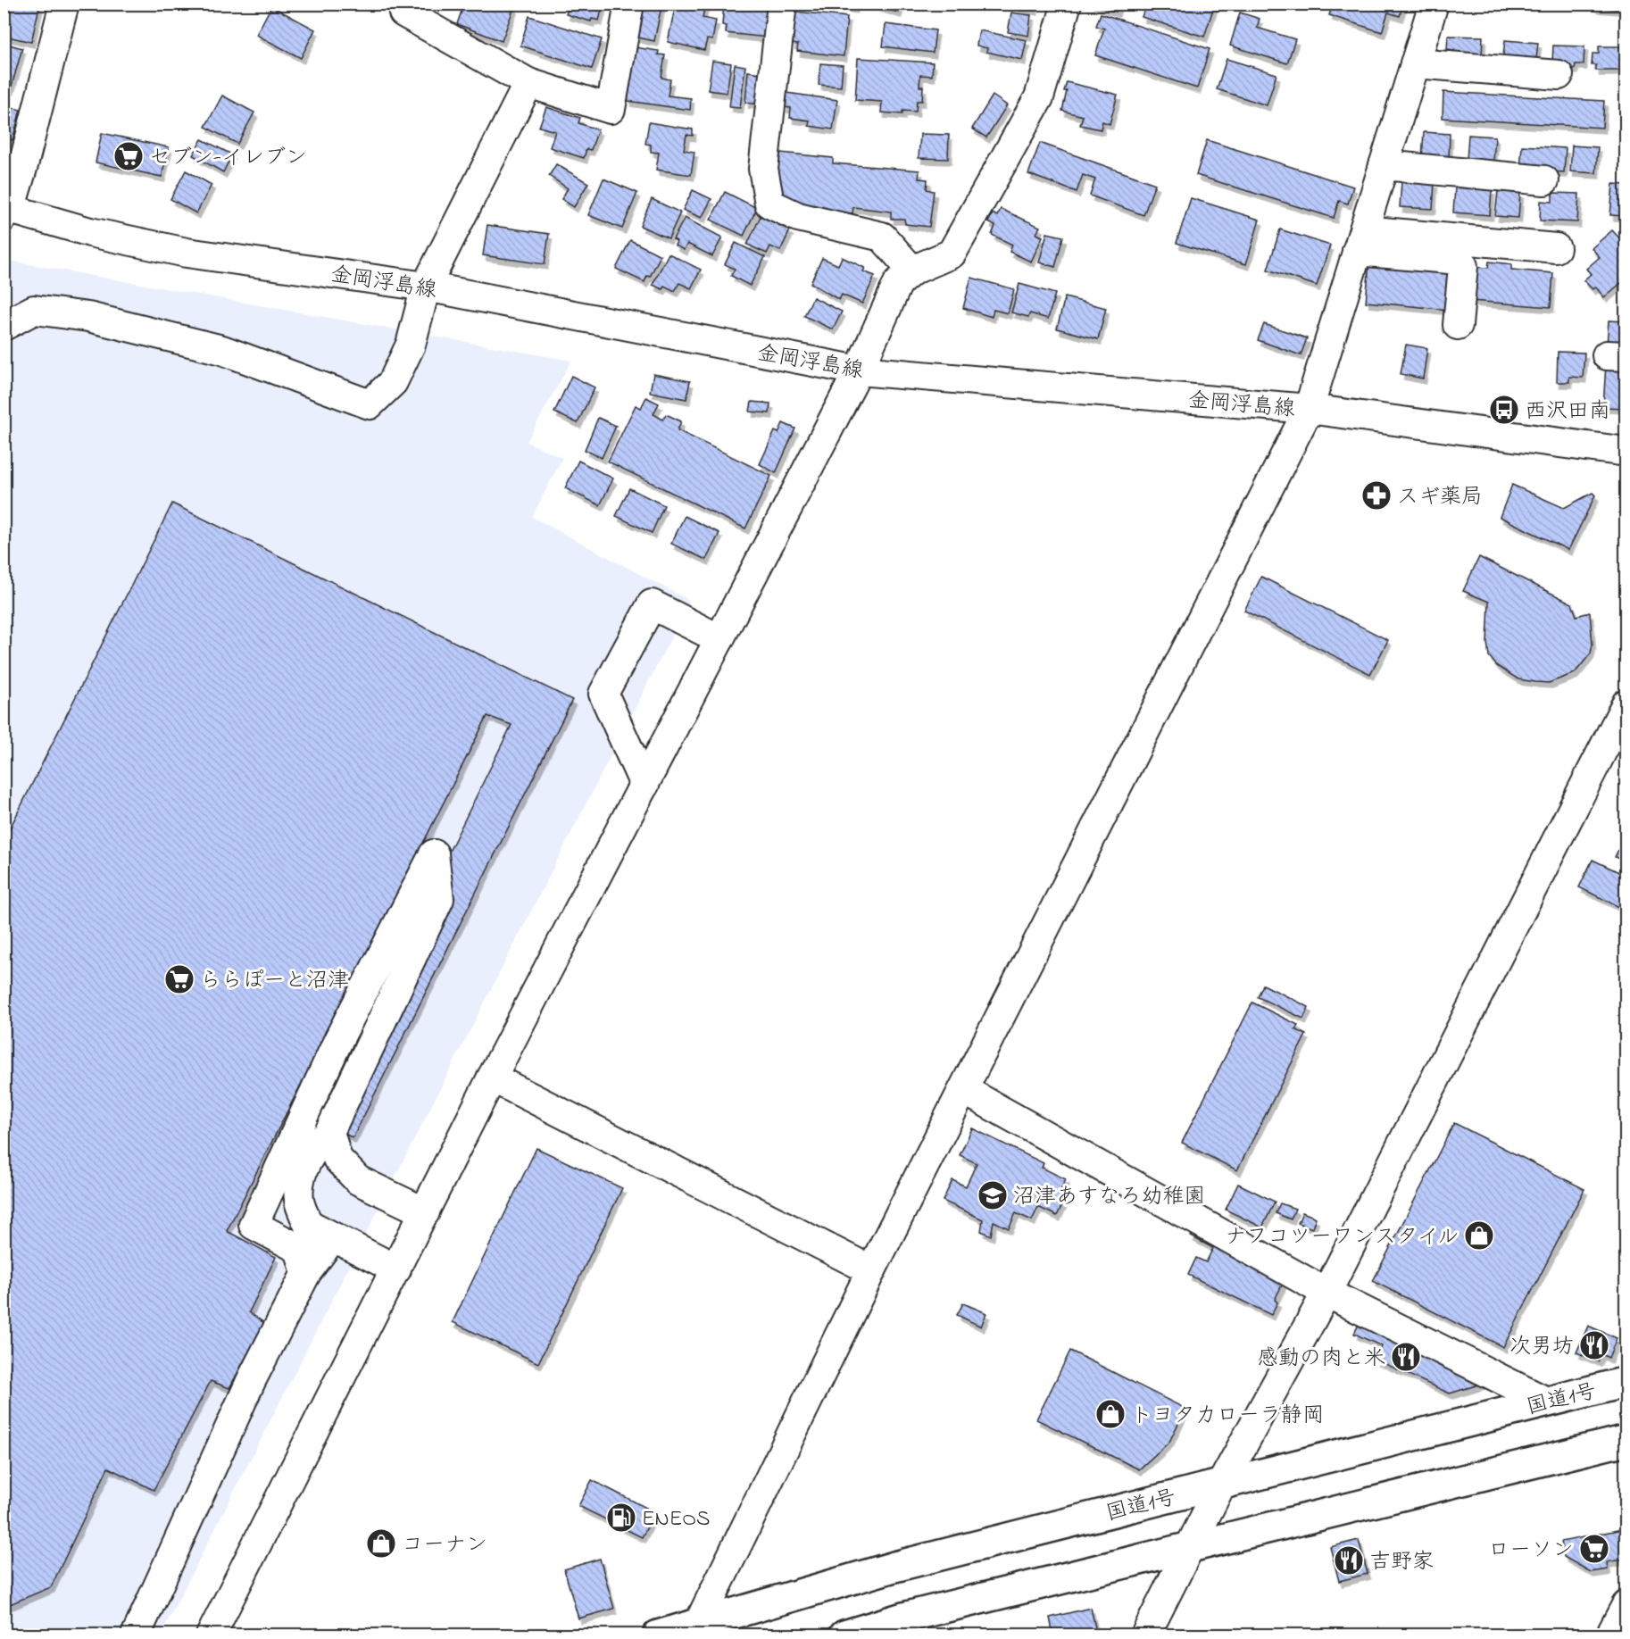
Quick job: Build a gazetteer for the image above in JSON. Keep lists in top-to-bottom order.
{
  "streets": {
    "highway": ["国道1号"],
    "street": ["金岡浮島線"]
  },
  "places": {
    "supermarket": ["セブン-イレブン", "ららぽーと沼津", "ローソン"],
    "bus stop": ["西沢田南"],
    "pharmacy": ["スギ薬局"],
    "school or university": ["沼津あすなろ幼稚園"],
    "shop": ["ナフコツーワンスタイル", "トヨタカローラ静岡", "コーナン"],
    "restaurant": ["次男坊", "感動の肉と米", "吉野家"],
    "fuel station": ["ENEOS"]
  }
}
